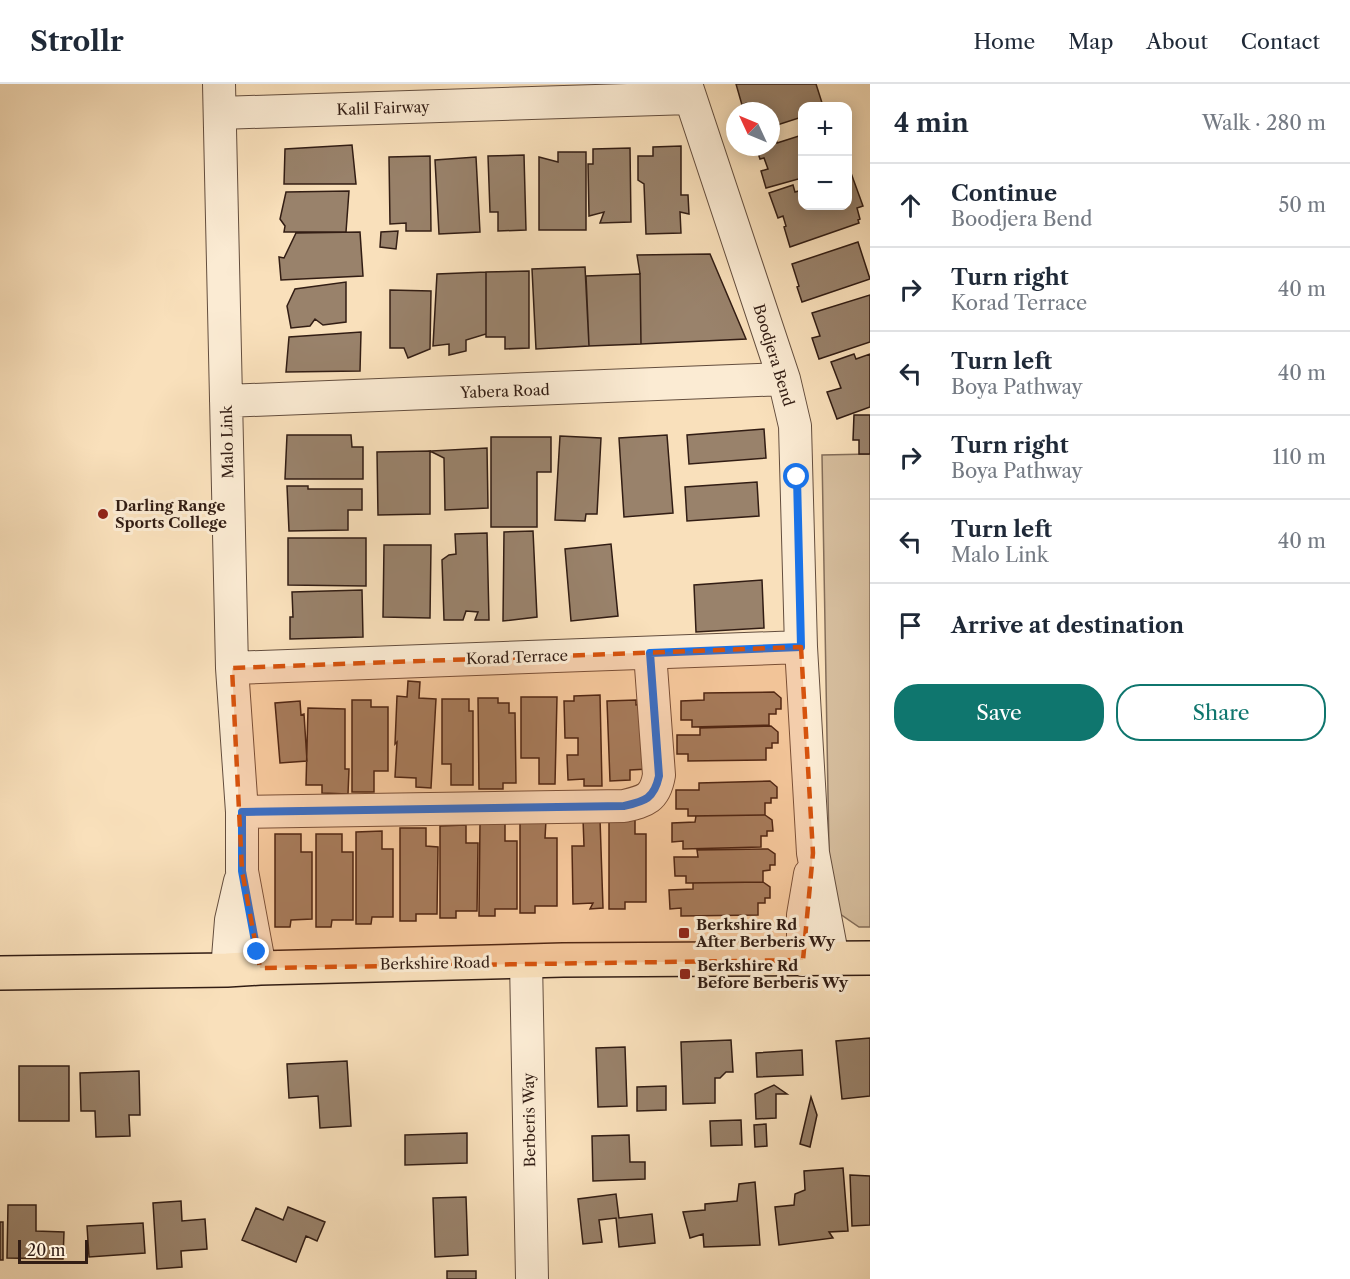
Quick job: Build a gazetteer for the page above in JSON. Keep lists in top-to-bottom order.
{
  "streets": {
    "main road": ["Berkshire Road"],
    "street": [
      "Kalil Fairway",
      "Boodjera Bend",
      "Yabera Road",
      "Malo Link",
      "Korad Terrace",
      "Berberis Way"
    ]
  },
  "crossings": [
    ["Kalil Fairway", "Boodjera Bend"],
    ["Kalil Fairway", "Malo Link"],
    ["Boodjera Bend", "Yabera Road"],
    ["Boodjera Bend", "Korad Terrace"],
    ["Boodjera Bend", "Berkshire Road"],
    ["Yabera Road", "Malo Link"],
    ["Malo Link", "Korad Terrace"],
    ["Malo Link", "Berkshire Road"],
    ["Berkshire Road", "Berberis Way"]
  ],
  "places": {
    "other": ["Darling Range Sports College"],
    "transit": ["Berkshire Rd After Berberis Wy", "Berkshire Rd Before Berberis Wy"]
  },
  "scale_bar": "20 m",
  "north": "top left",
  "page": {
    "header": "Strollr",
    "nav": [
      "Home",
      "Map",
      "About",
      "Contact"
    ],
    "heading": ["4 min", "Walk · 280 m"],
    "map_buttons": ["+", "−"],
    "list": [
      ["Continue", "Boodjera Bend", "50 m"],
      ["Turn right", "Korad Terrace", "40 m"],
      ["Turn left", "Boya Pathway", "40 m"],
      ["Turn right", "Boya Pathway", "110 m"],
      ["Turn left", "Malo Link", "40 m"],
      "Arrive at destination"
    ],
    "buttons": ["Save", "Share"],
    "scale": "20 m"
  }
}
